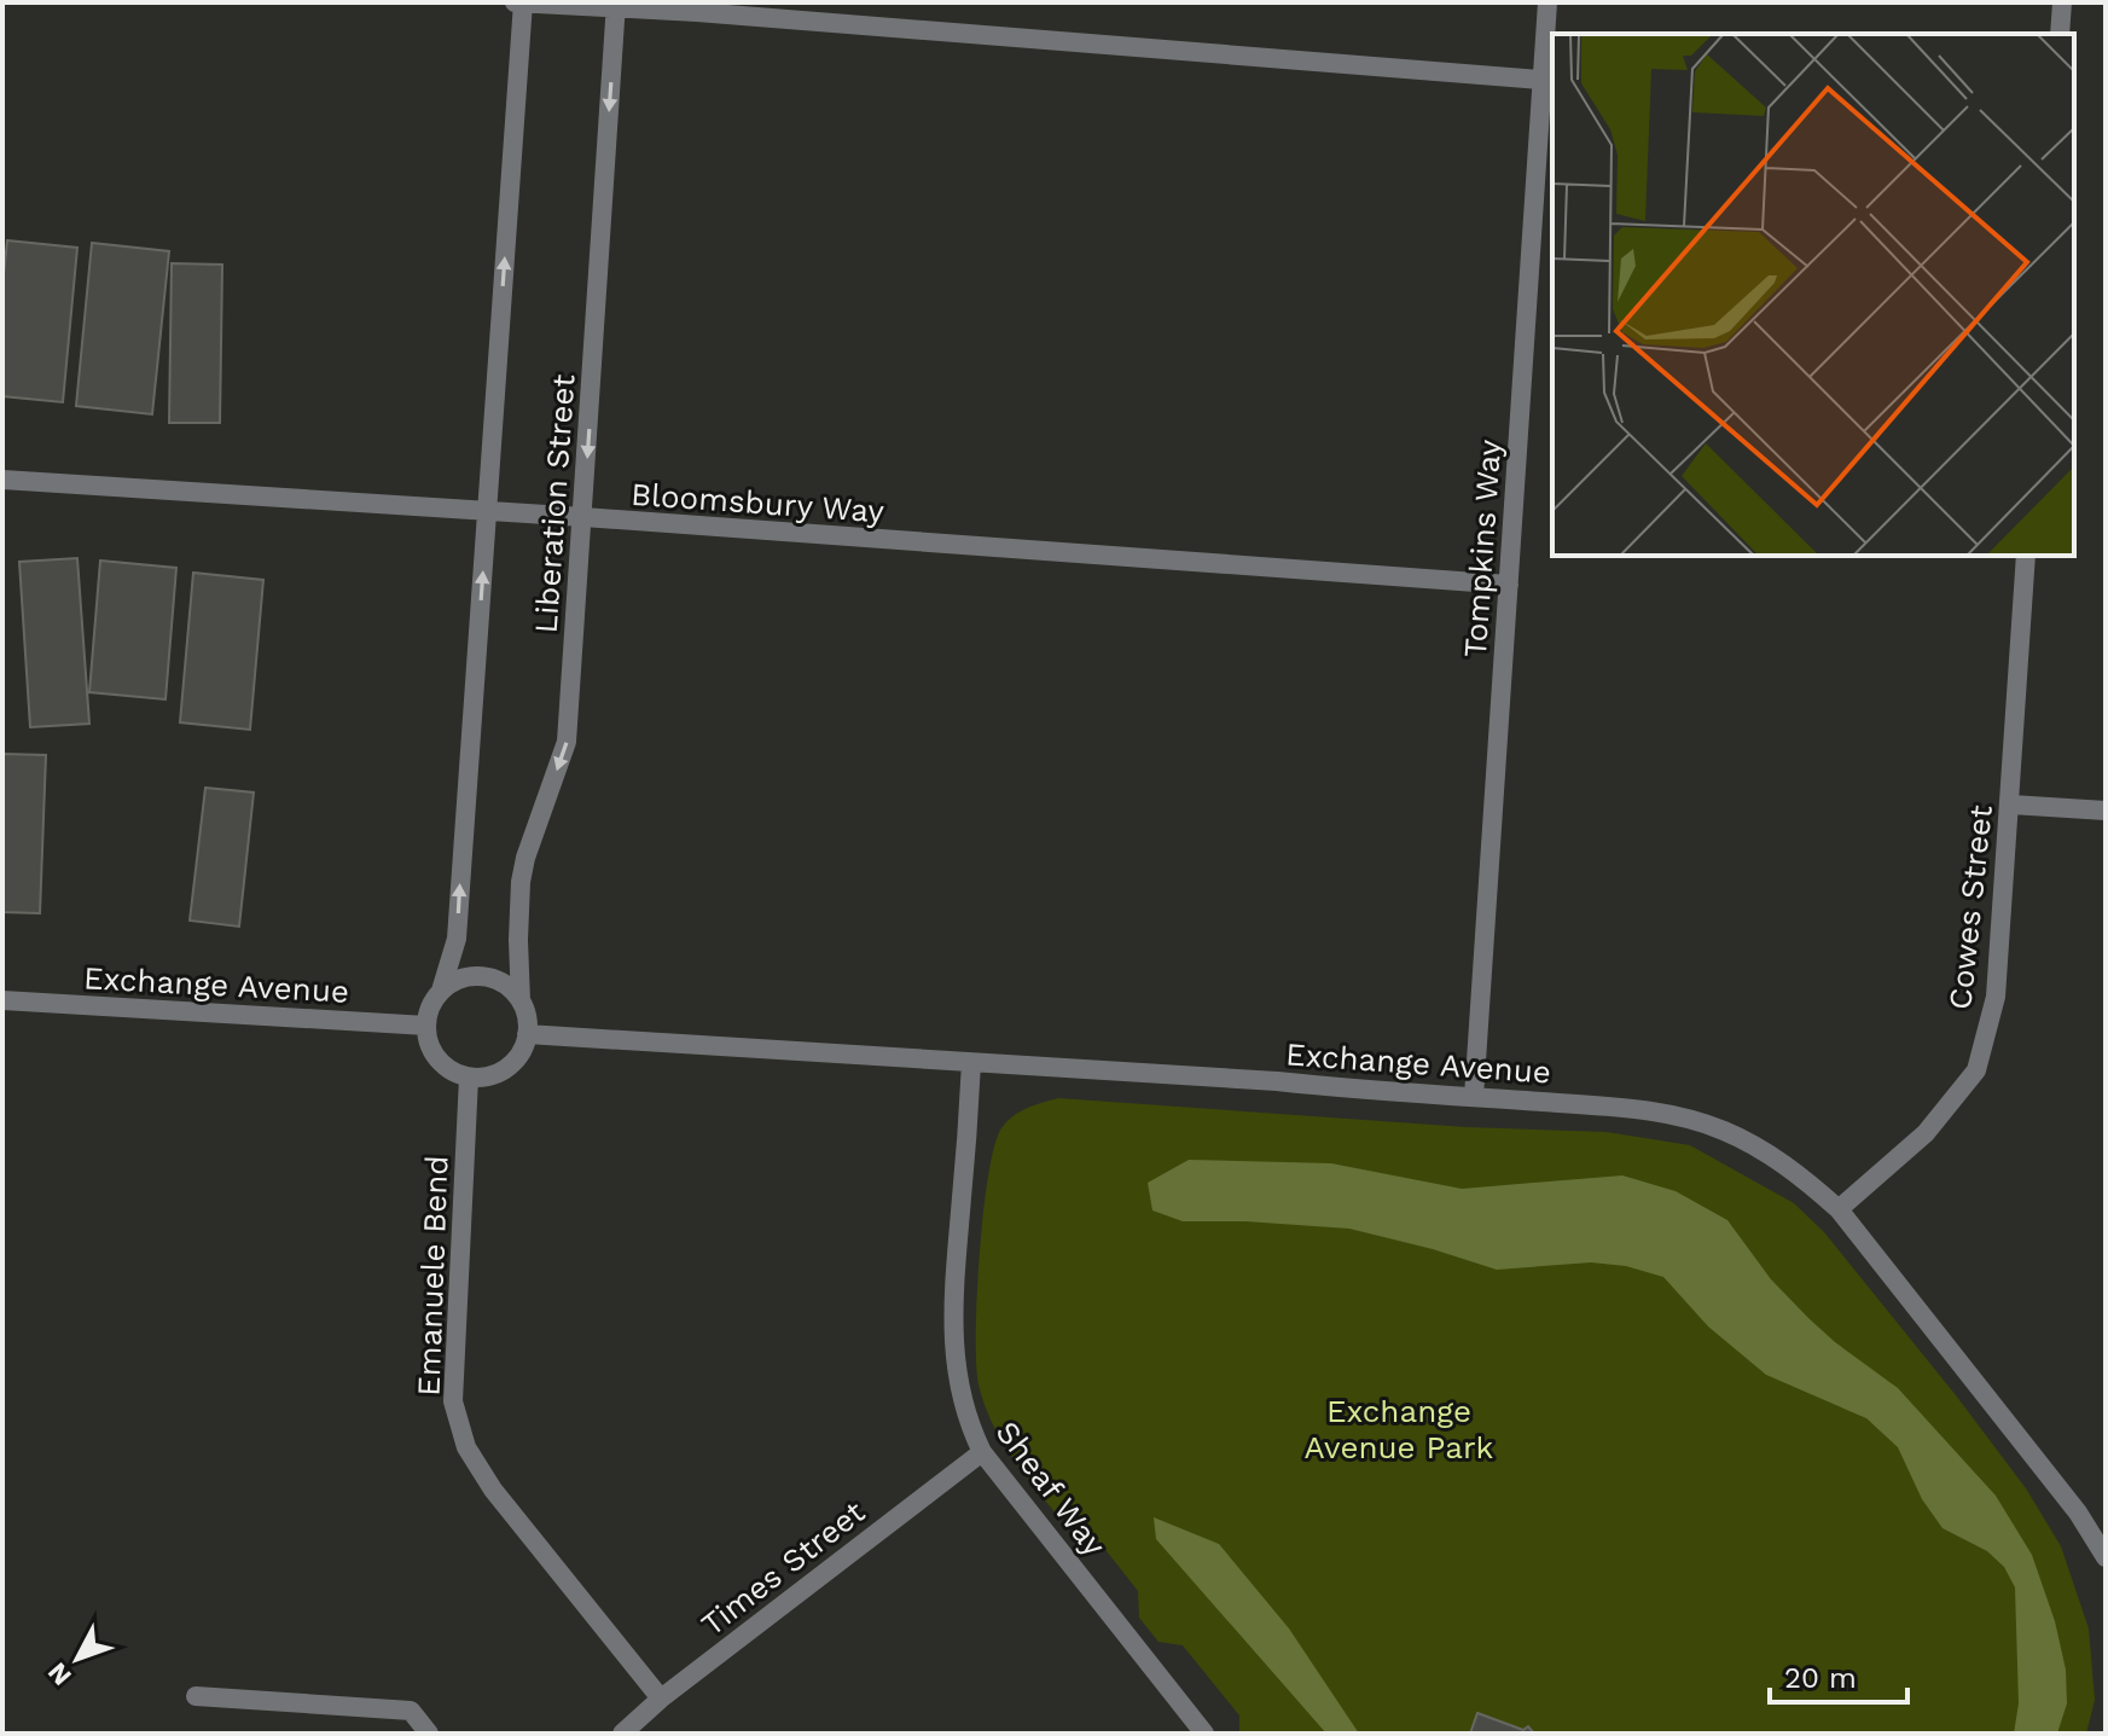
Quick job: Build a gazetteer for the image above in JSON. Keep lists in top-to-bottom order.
{
  "streets": {
    "street": [
      "Bloomsbury Way",
      "Liberation Street",
      "Tompkins Way",
      "Cowes Street",
      "Exchange Avenue",
      "Emanuele Bend",
      "Sheaf Way",
      "Times Street"
    ]
  },
  "crossings": [
    ["Bloomsbury Way", "Liberation Street"],
    ["Bloomsbury Way", "Tompkins Way"],
    ["Liberation Street", "Exchange Avenue"],
    ["Liberation Street", "Emanuele Bend"],
    ["Tompkins Way", "Exchange Avenue"],
    ["Cowes Street", "Exchange Avenue"],
    ["Exchange Avenue", "Emanuele Bend"],
    ["Exchange Avenue", "Sheaf Way"],
    ["Emanuele Bend", "Times Street"],
    ["Sheaf Way", "Times Street"]
  ],
  "parks": ["Exchange Avenue Park"],
  "scale_bar": "20 m",
  "north": "bottom left"
}
